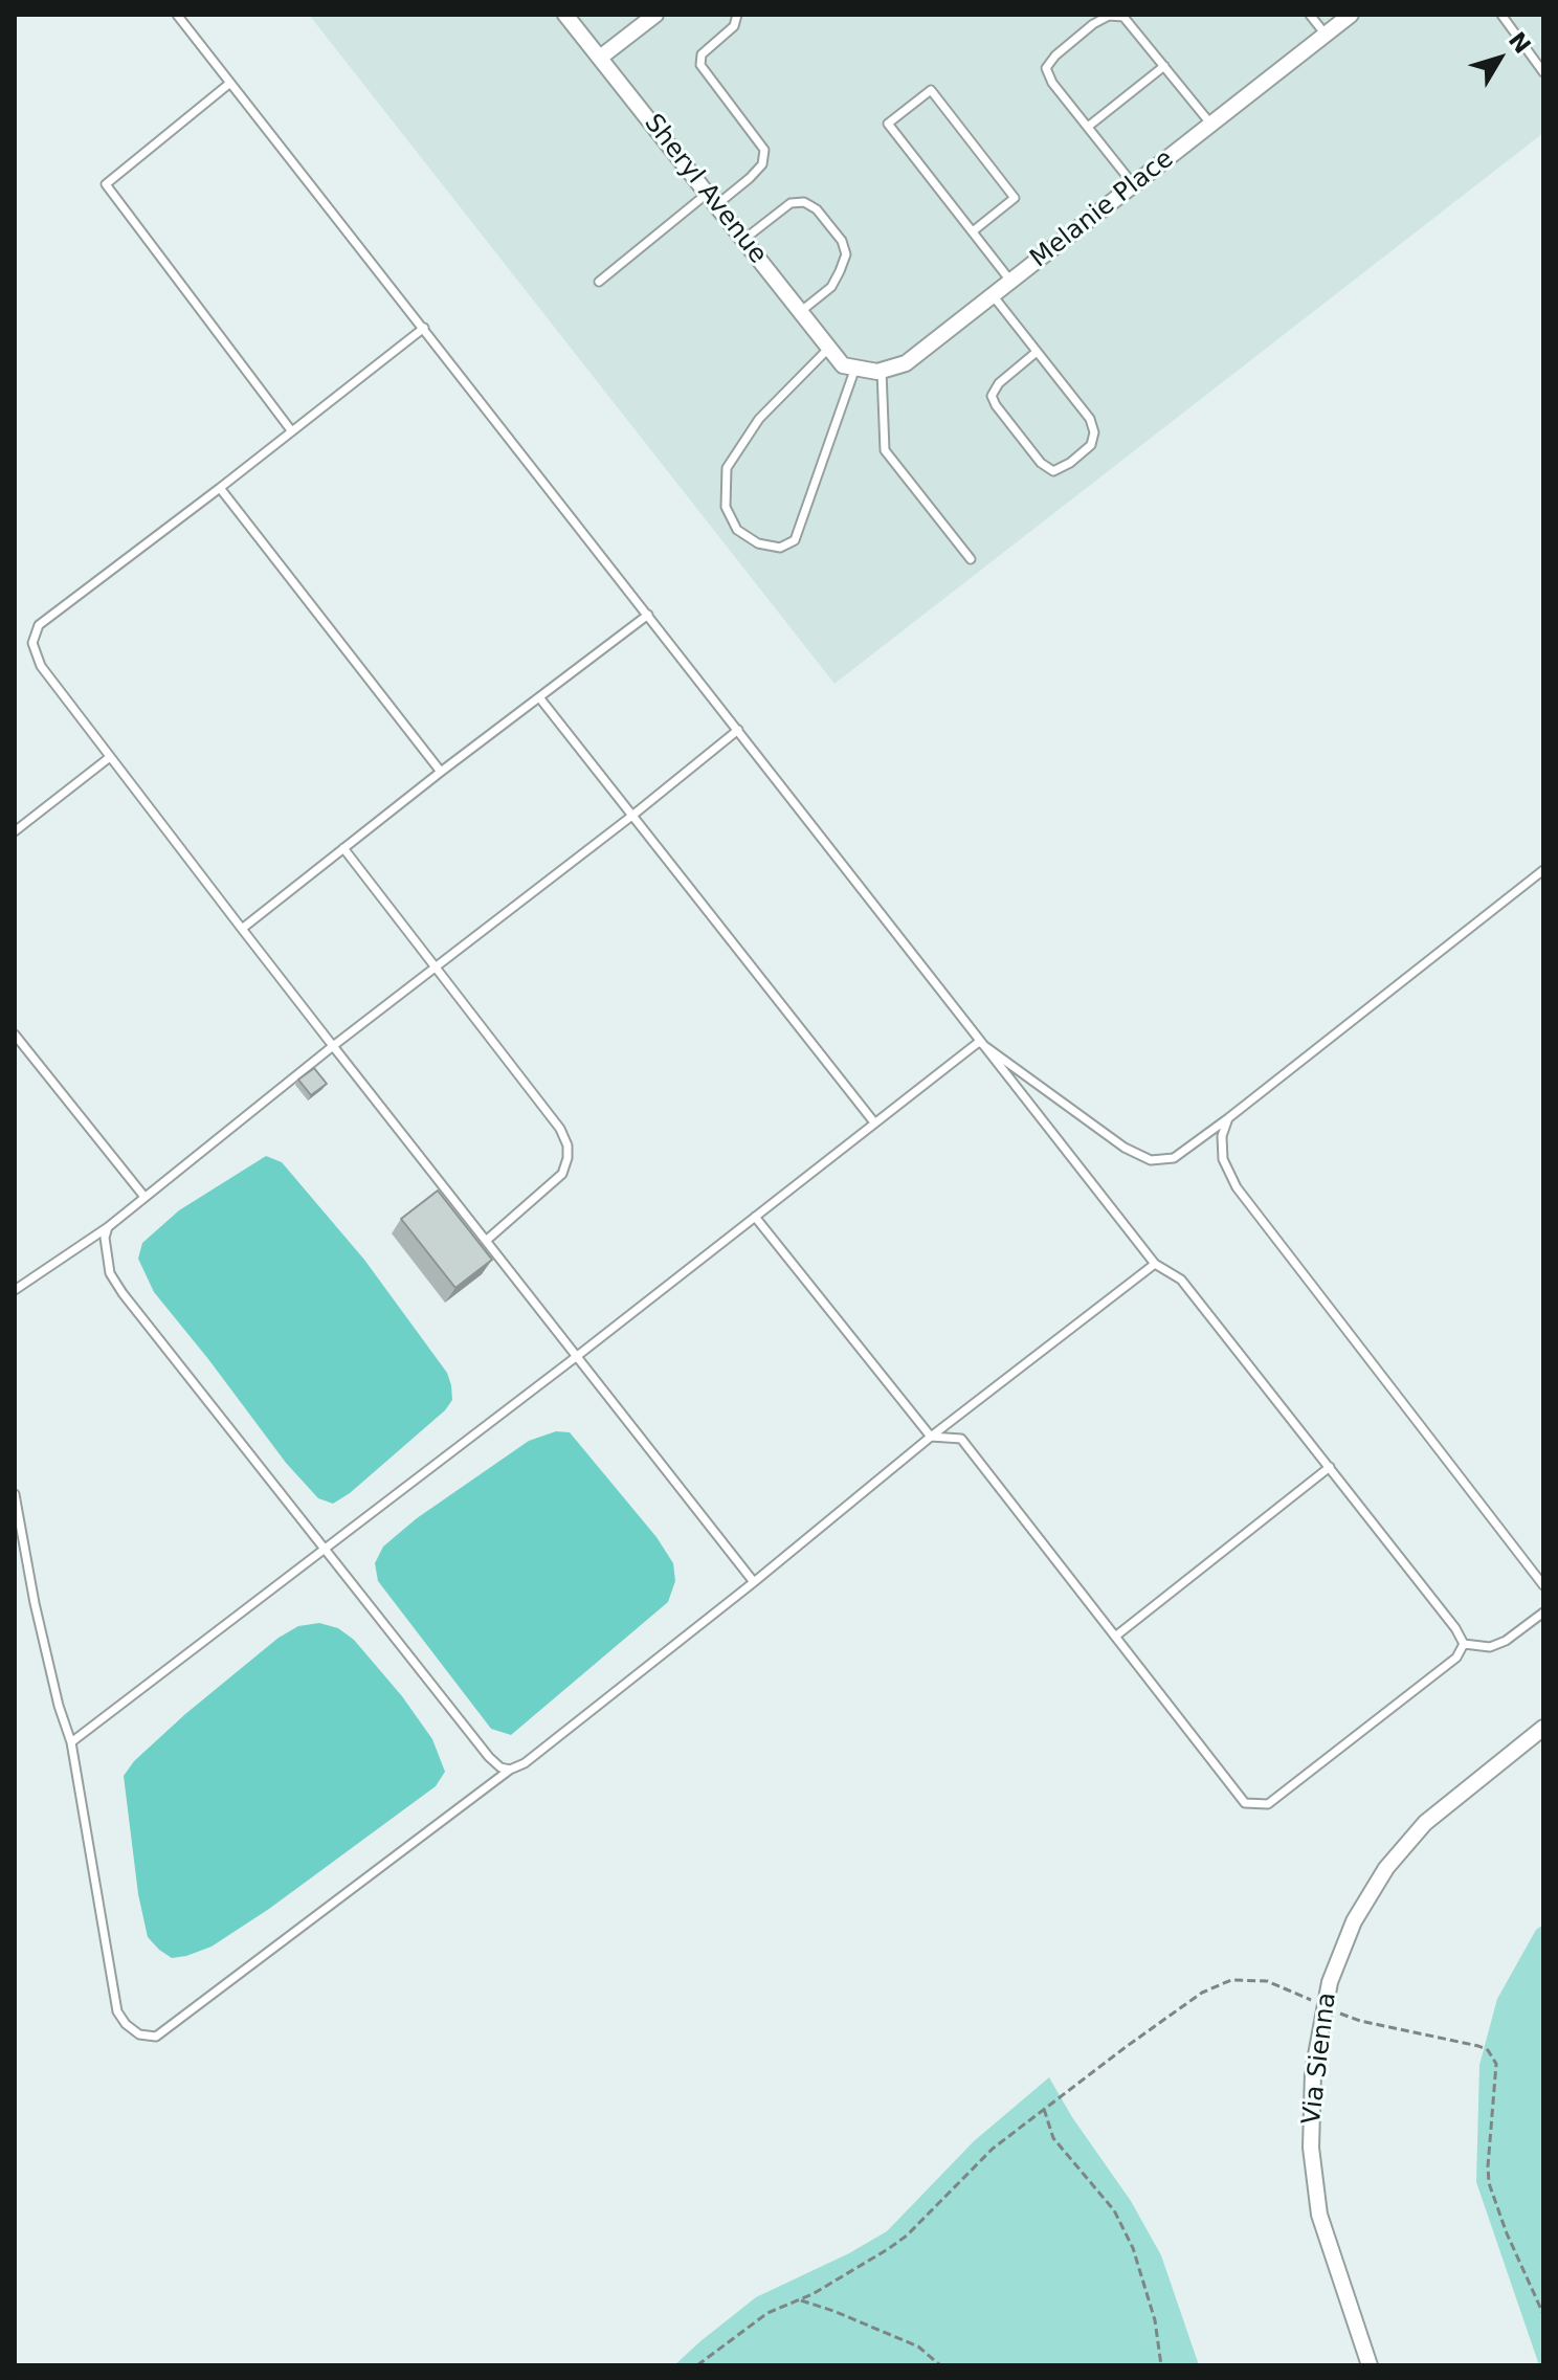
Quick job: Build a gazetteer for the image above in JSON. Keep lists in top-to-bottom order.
{
  "streets": {
    "street": ["Sheryl Avenue", "Melanie Place", "Via Sienna"]
  },
  "north": "top right"
}
